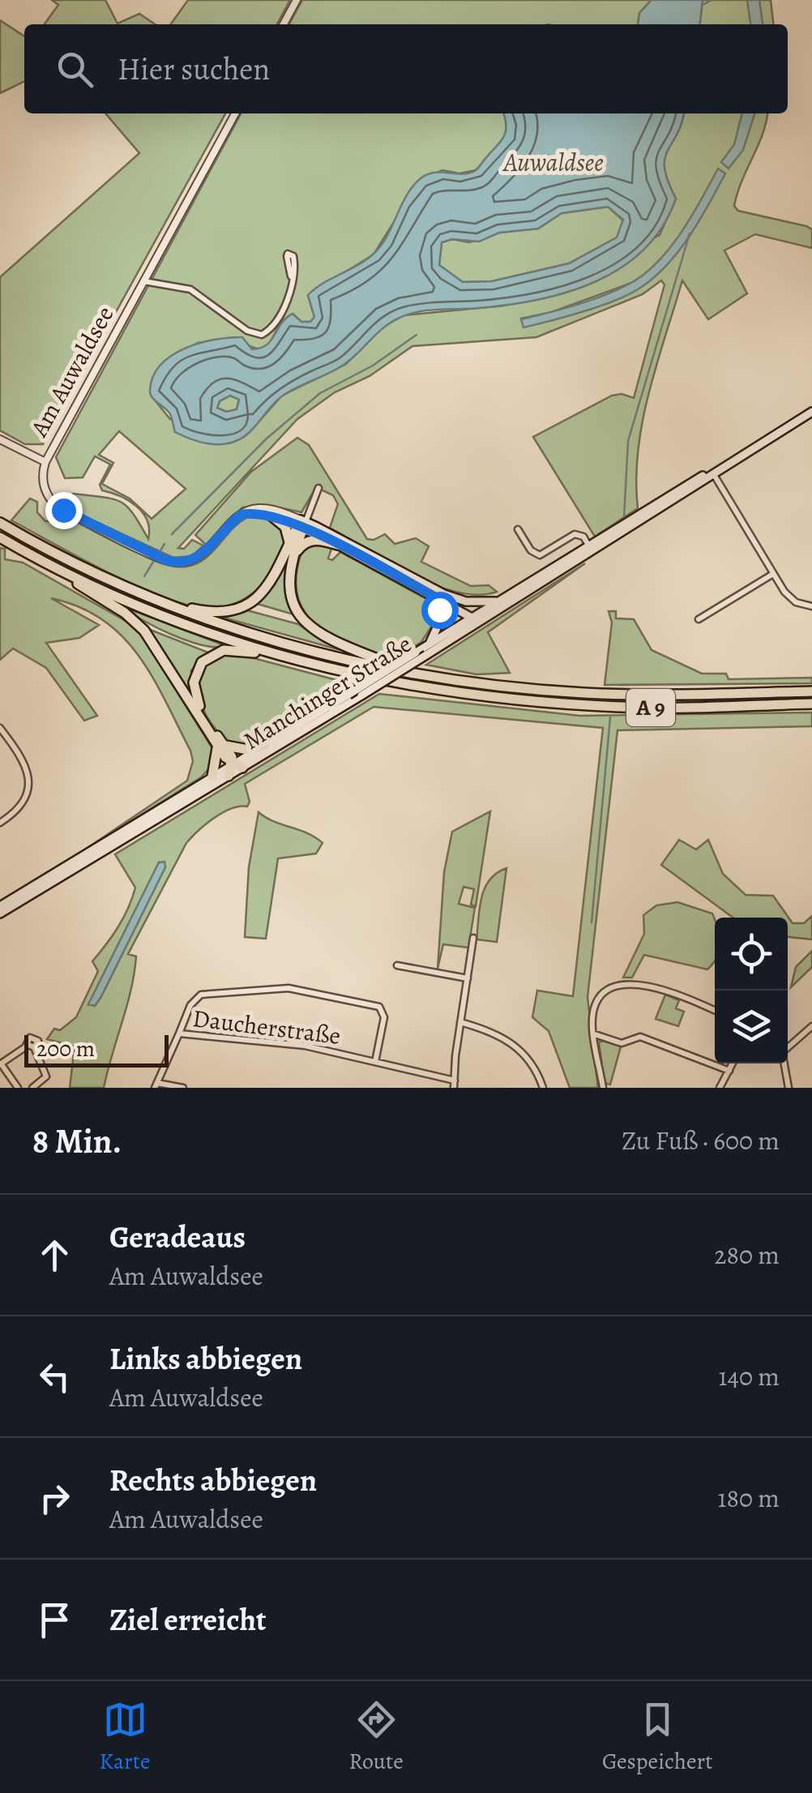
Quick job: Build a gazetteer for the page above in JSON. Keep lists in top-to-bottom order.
{
  "streets": {
    "highway": ["A 9"],
    "main road": ["Manchinger Straße"],
    "street": ["Am Auwaldsee", "Daucherstraße"]
  },
  "water": ["Auwaldsee"],
  "scale_bar": "200 m",
  "page": {
    "search": "Hier suchen",
    "scale": "200 m",
    "heading": ["8 Min.", "Zu Fuß · 600 m"],
    "list": [
      ["Geradeaus", "Am Auwaldsee", "280 m"],
      ["Links abbiegen", "Am Auwaldsee", "140 m"],
      ["Rechts abbiegen", "Am Auwaldsee", "180 m"],
      "Ziel erreicht"
    ],
    "nav": ["Karte", "Route", "Gespeichert"]
  }
}
